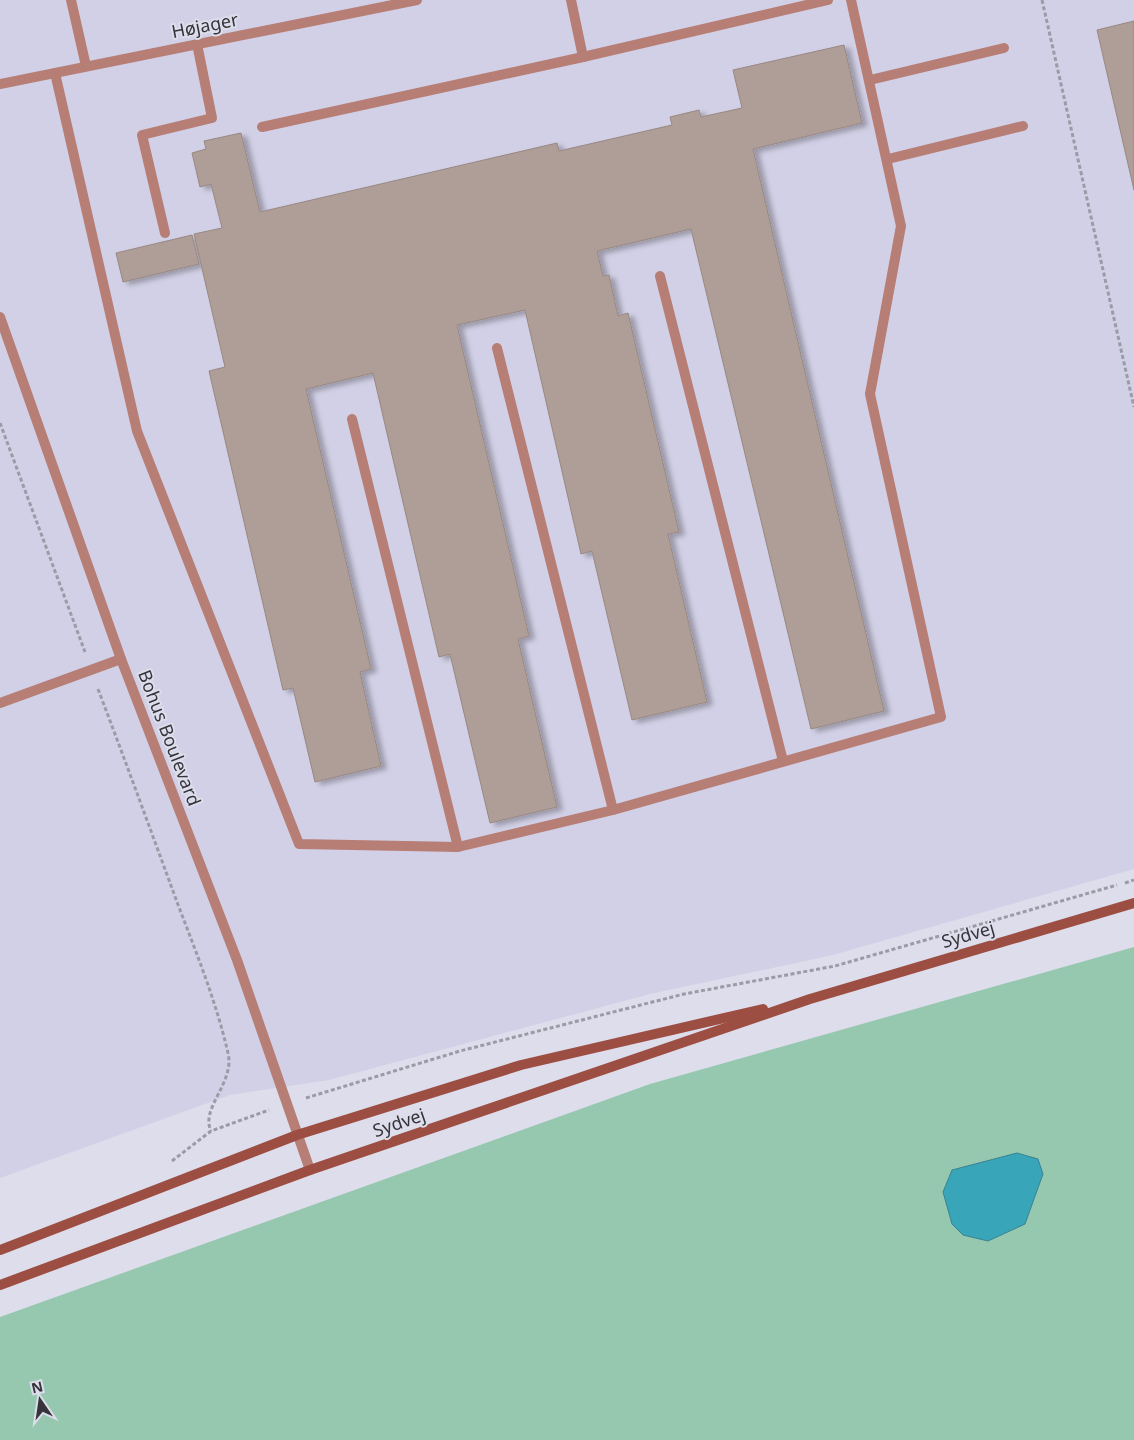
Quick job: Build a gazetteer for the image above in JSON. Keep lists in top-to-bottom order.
{
  "streets": {
    "main road": ["Sydvej"],
    "street": ["Højager", "Bohus Boulevard"]
  },
  "crossings": [
    ["Bohus Boulevard", "Sydvej"]
  ],
  "north": "top"
}
